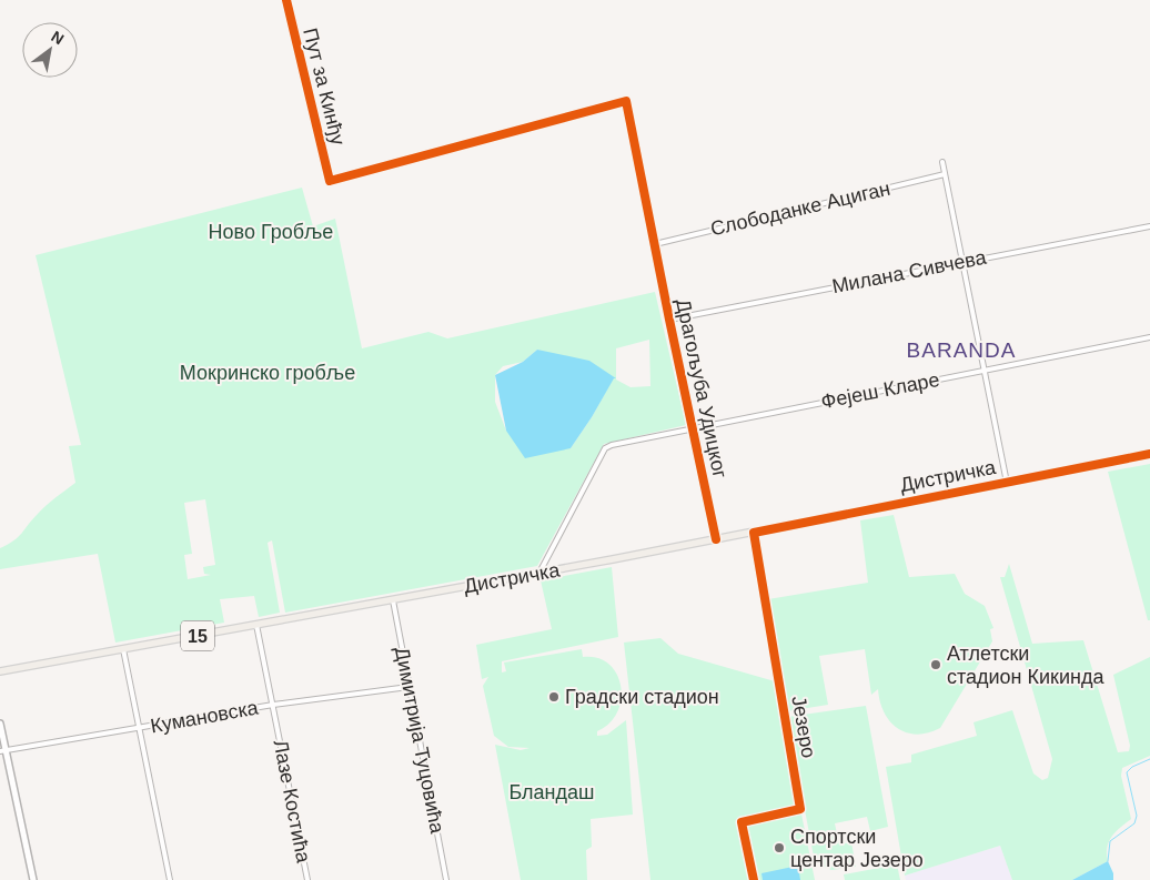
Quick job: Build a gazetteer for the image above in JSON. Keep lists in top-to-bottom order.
{
  "streets": {
    "main road": ["Дистричка", "15"],
    "street": [
      "Пут за Кинђу",
      "Слободанке Ациган",
      "Милана Сивчева",
      "Драгољуба Удицког",
      "Фејеш Кларе",
      "Кумановска",
      "Језеро",
      "Димитрија Туцовића",
      "Лазе Костића"
    ]
  },
  "crossings": [
    ["Пут за Кинђу", "Драгољуба Удицког"],
    ["Слободанке Ациган", "Драгољуба Удицког"],
    ["Милана Сивчева", "Драгољуба Удицког"],
    ["Драгољуба Удицког", "Фејеш Кларе"],
    ["Драгољуба Удицког", "Дистричка"],
    ["Фејеш Кларе", "Дистричка"],
    ["Дистричка", "15"],
    ["Дистричка", "Језеро"],
    ["Дистричка", "Димитрија Туцовића"],
    ["15", "Димитрија Туцовића"],
    ["15", "Лазе Костића"],
    ["Кумановска", "Димитрија Туцовића"],
    ["Кумановска", "Лазе Костића"]
  ],
  "districts": ["BARANDA"],
  "parks": ["Ново Гробље", "Мокринско гробље", "Бландаш"],
  "places": ["Атлетски стадион Кикинда", "Градски стадион", "Спортски центар Језеро"],
  "north": "top right"
}
